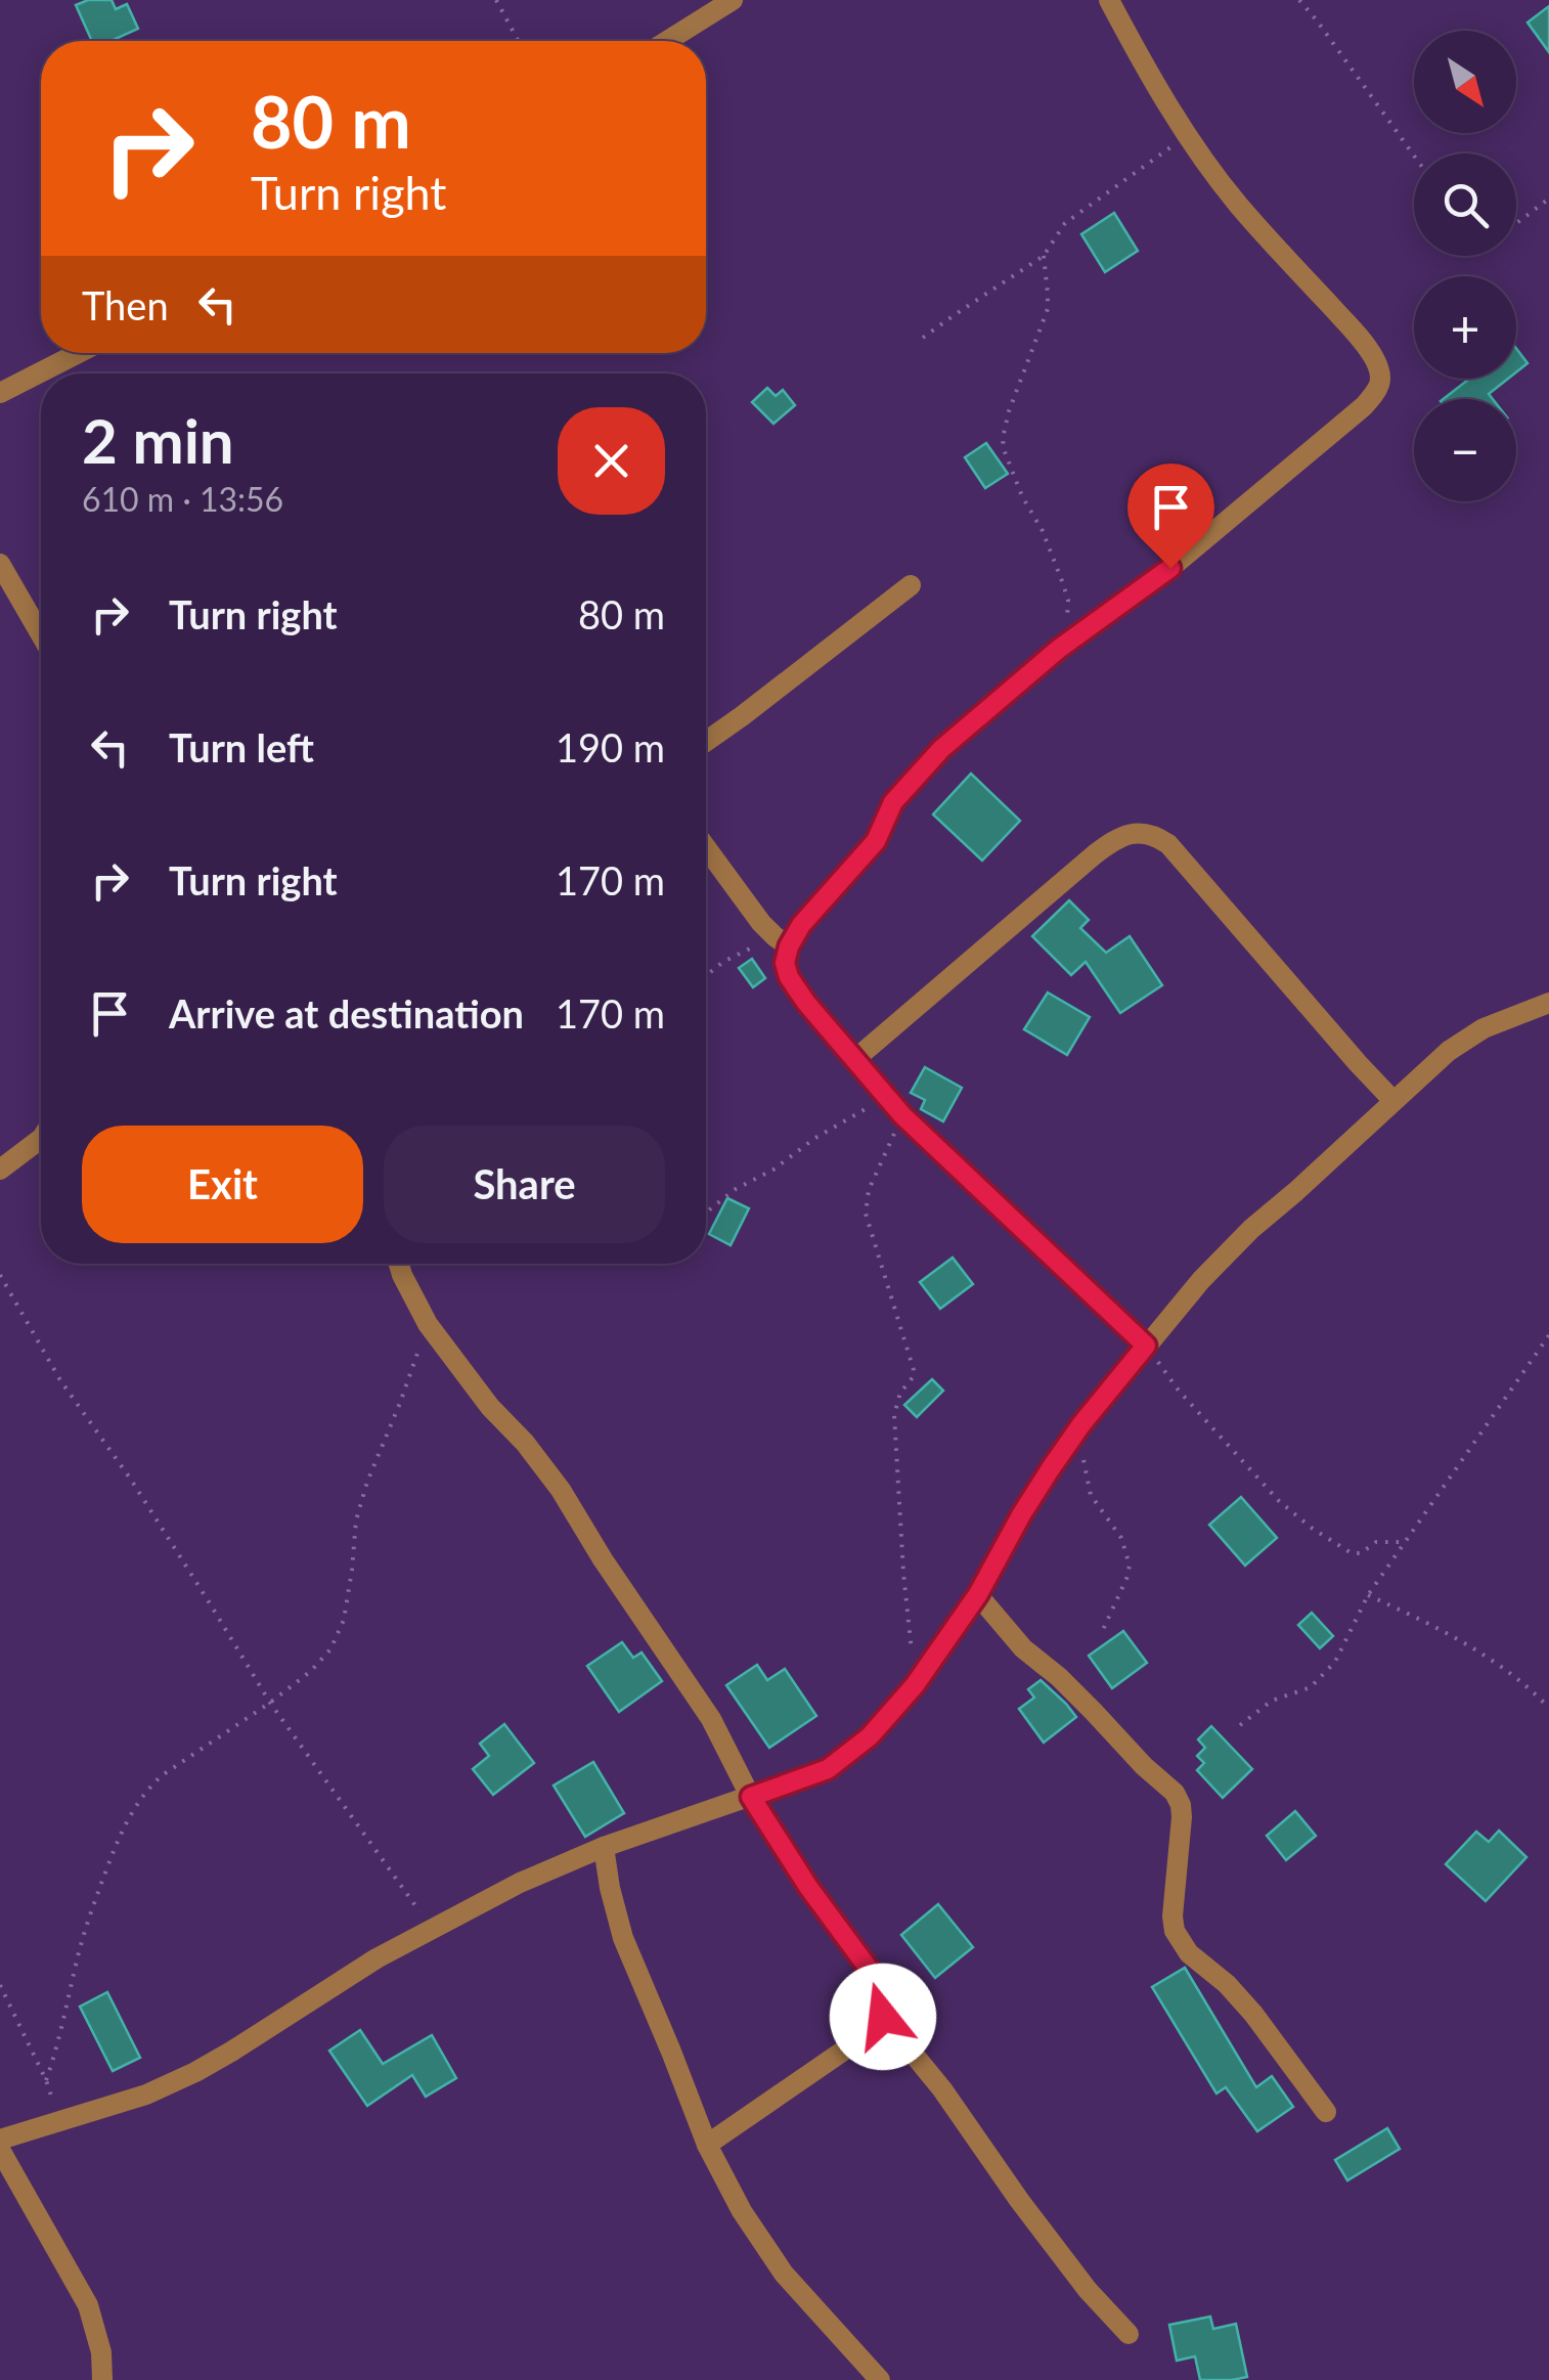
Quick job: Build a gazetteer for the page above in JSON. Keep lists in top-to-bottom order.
{
  "north": "bottom right",
  "page": {
    "map_buttons": ["+", "−"],
    "turn": ["80 m", "Turn right"],
    "then": "Then",
    "heading": ["2 min", "610 m · 13:56"],
    "list": [
      {
        "name": "Turn right",
        "value": "80 m"
      },
      {
        "name": "Turn left",
        "value": "190 m"
      },
      {
        "name": "Turn right",
        "value": "170 m"
      },
      {
        "name": "Arrive at destination",
        "value": "170 m"
      }
    ],
    "buttons": ["Exit", "Share"]
  }
}
